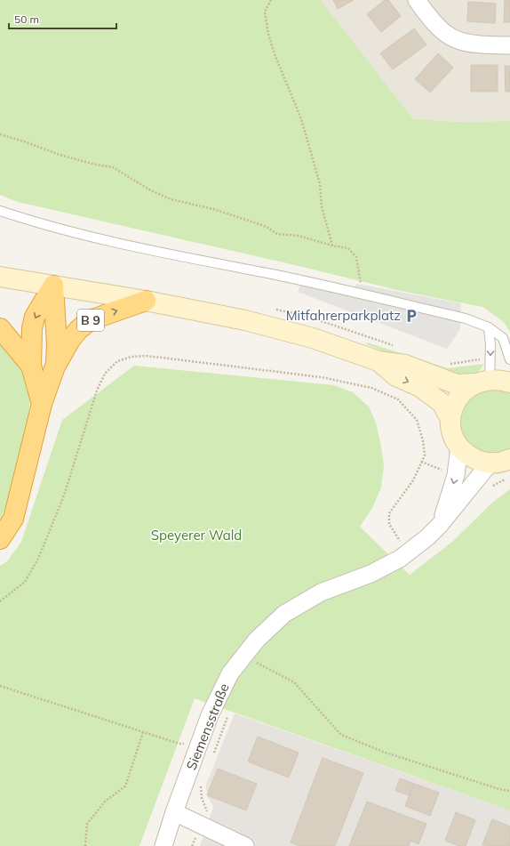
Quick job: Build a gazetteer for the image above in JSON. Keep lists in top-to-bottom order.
{
  "streets": {
    "highway": ["B 9"],
    "street": ["Siemensstraße"]
  },
  "parks": ["Speyerer Wald"],
  "places": {
    "parking": ["Mitfahrerparkplatz"]
  },
  "scale_bar": "50 m"
}
